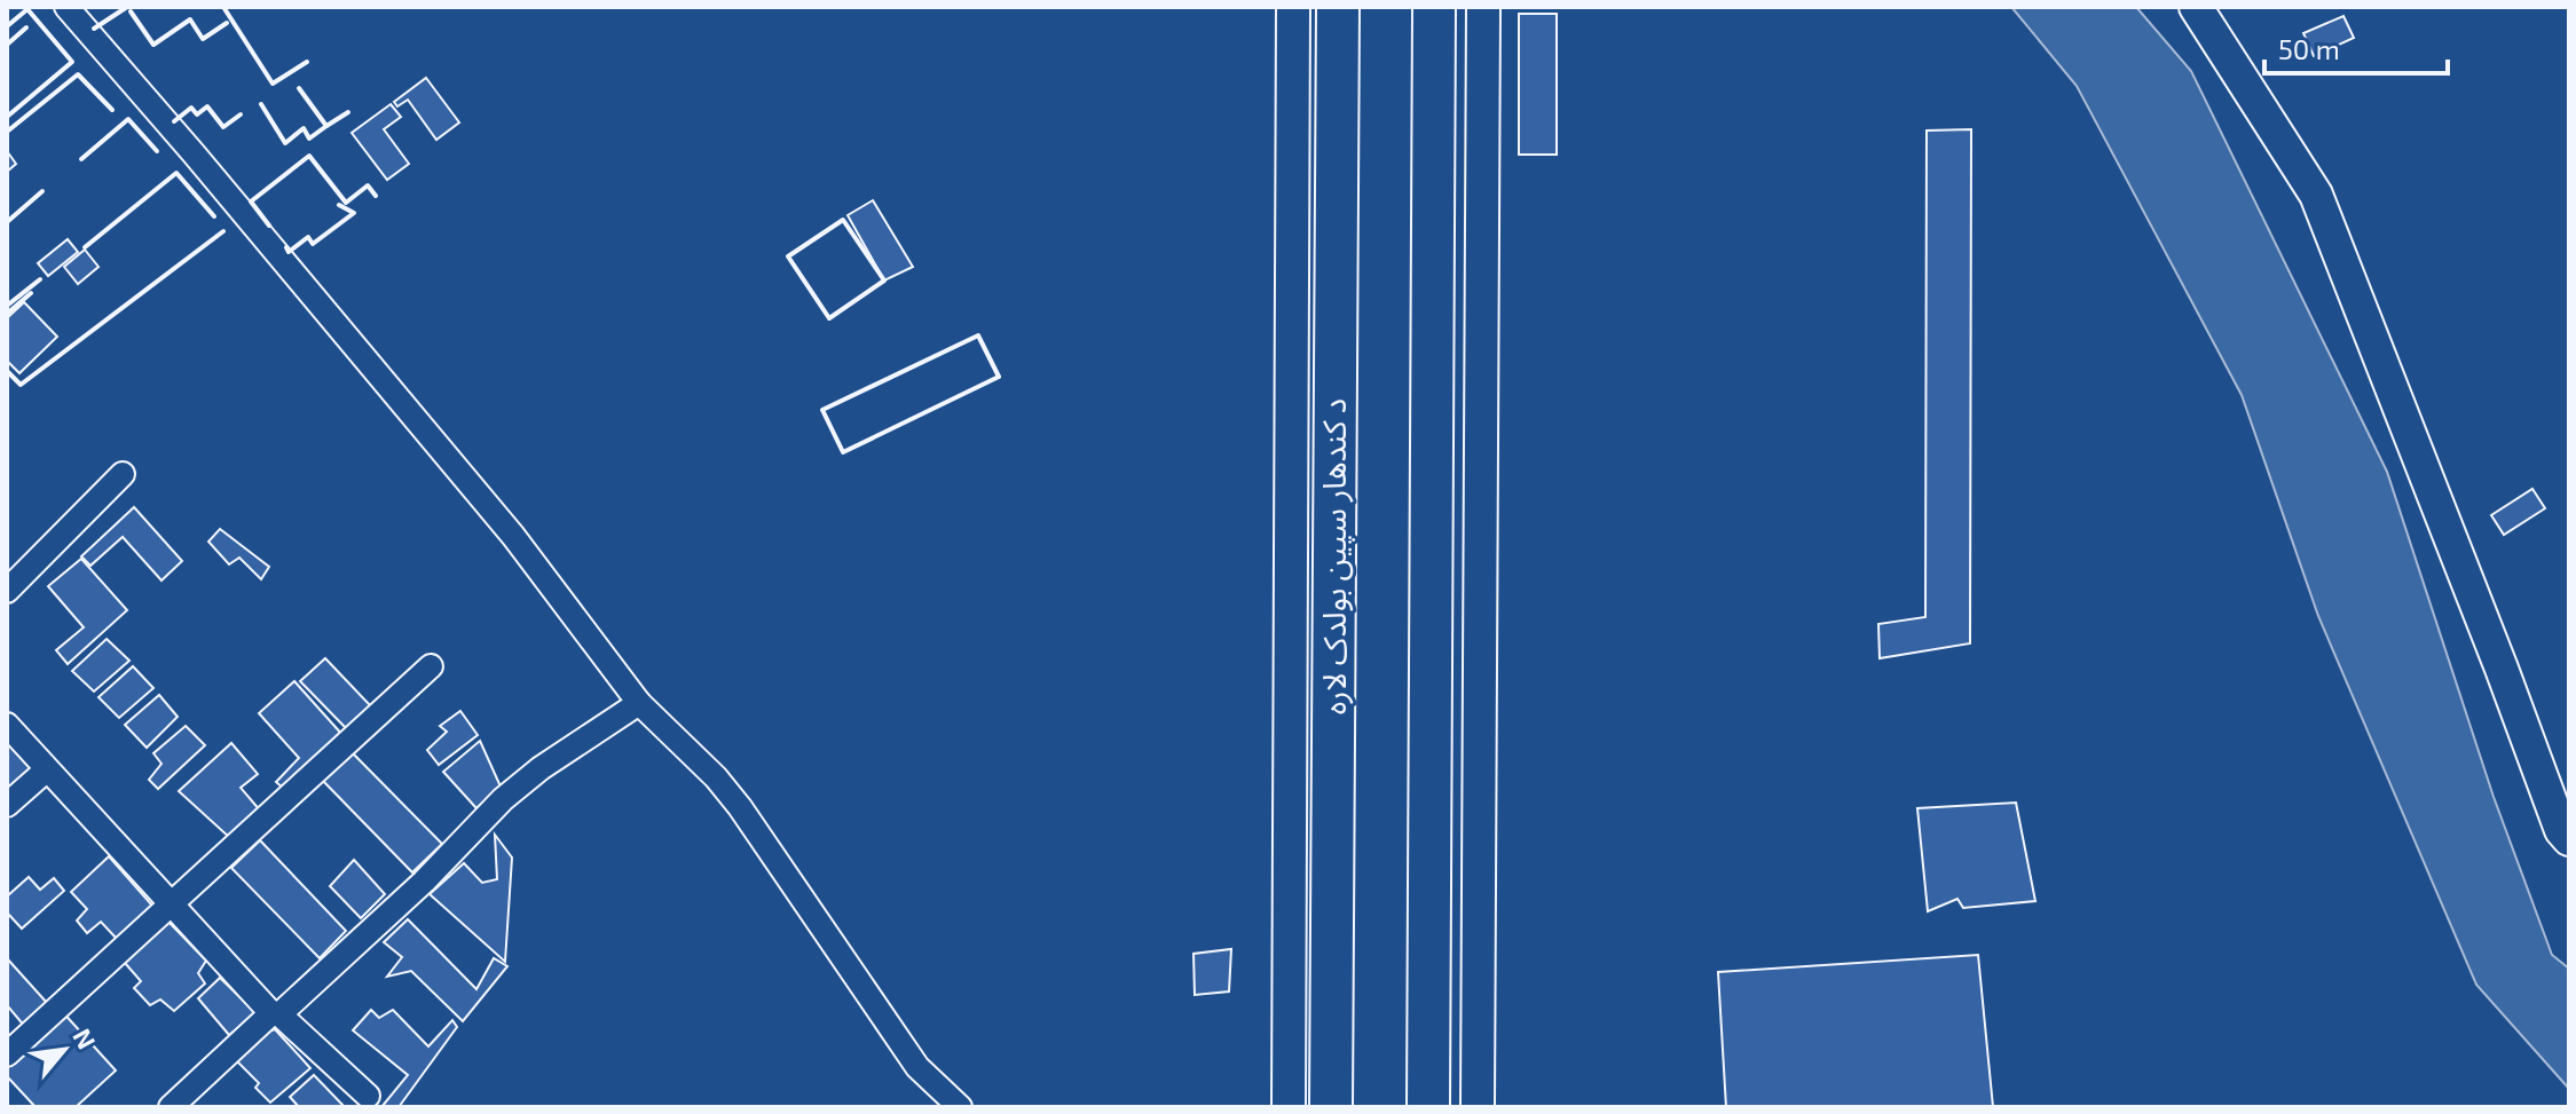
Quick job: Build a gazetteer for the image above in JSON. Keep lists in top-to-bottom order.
{
  "streets": {
    "highway": ["د کندهار سپین بولدک لاره"]
  },
  "scale_bar": "50 m",
  "north": "top right"
}
